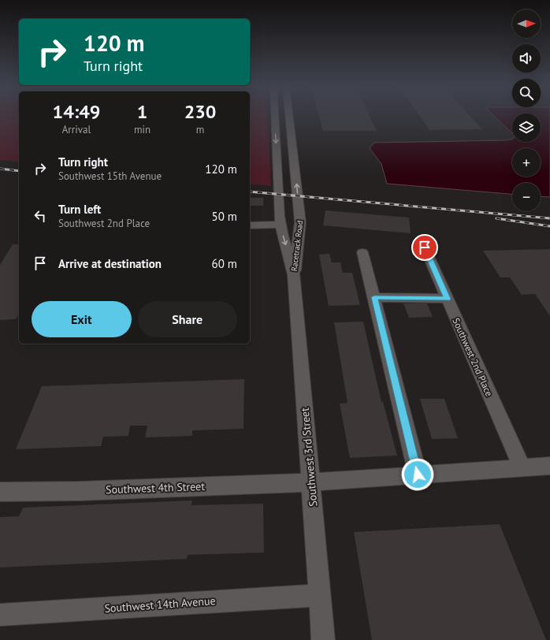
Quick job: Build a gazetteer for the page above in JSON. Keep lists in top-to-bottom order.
{
  "streets": {
    "street": [
      "Racetrack Road",
      "Southwest 2nd Place",
      "Southwest 3rd Street",
      "Southwest 4th Street",
      "Southwest 14th Avenue"
    ]
  },
  "crossings": [
    ["Racetrack Road", "Southwest 3rd Street"],
    ["Southwest 3rd Street", "Southwest 4th Street"],
    ["Southwest 3rd Street", "Southwest 14th Avenue"]
  ],
  "north": "right",
  "page": {
    "map_buttons": ["+", "−"],
    "turn": ["120 m", "Turn right"],
    "eta": [
      "14:49",
      "Arrival",
      "1",
      "min",
      "230",
      "m"
    ],
    "list": [
      {
        "name": "Turn right",
        "note": "Southwest 15th Avenue",
        "value": "120 m"
      },
      {
        "name": "Turn left",
        "note": "Southwest 2nd Place",
        "value": "50 m"
      },
      {
        "name": "Arrive at destination",
        "value": "60 m"
      }
    ],
    "buttons": ["Exit", "Share"]
  }
}
